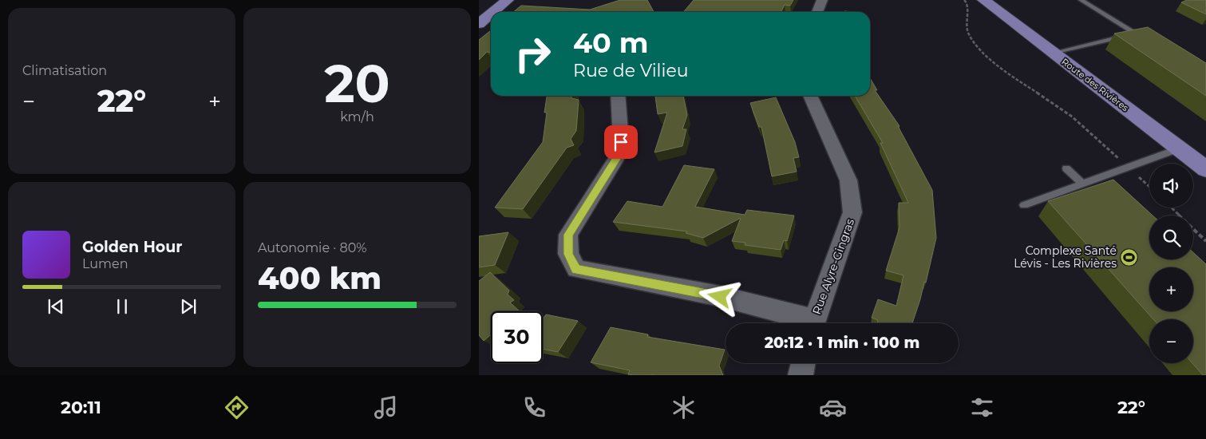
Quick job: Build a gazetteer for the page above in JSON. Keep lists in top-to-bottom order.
{
  "streets": {
    "main road": ["Route des Rivières"],
    "street": ["Rue Alyre-Gingras"]
  },
  "places": {
    "sports": ["Complexe Santé Lévis - Les Rivières"]
  },
  "page": {
    "tile": [
      "Climatisation",
      ["20", "km/h"],
      ["Autonomie · 80%", "400 km"]
    ],
    "turn": ["40 m", "Rue de Vilieu"],
    "heat": ["−", "22°", "+"],
    "map_buttons": ["+", "−"],
    "song": ["Golden Hour", "Lumen"],
    "limit": "30",
    "trip": "20:12 · 1 min · 100 m",
    "tabs": ["20:11", "22°"]
  }
}
